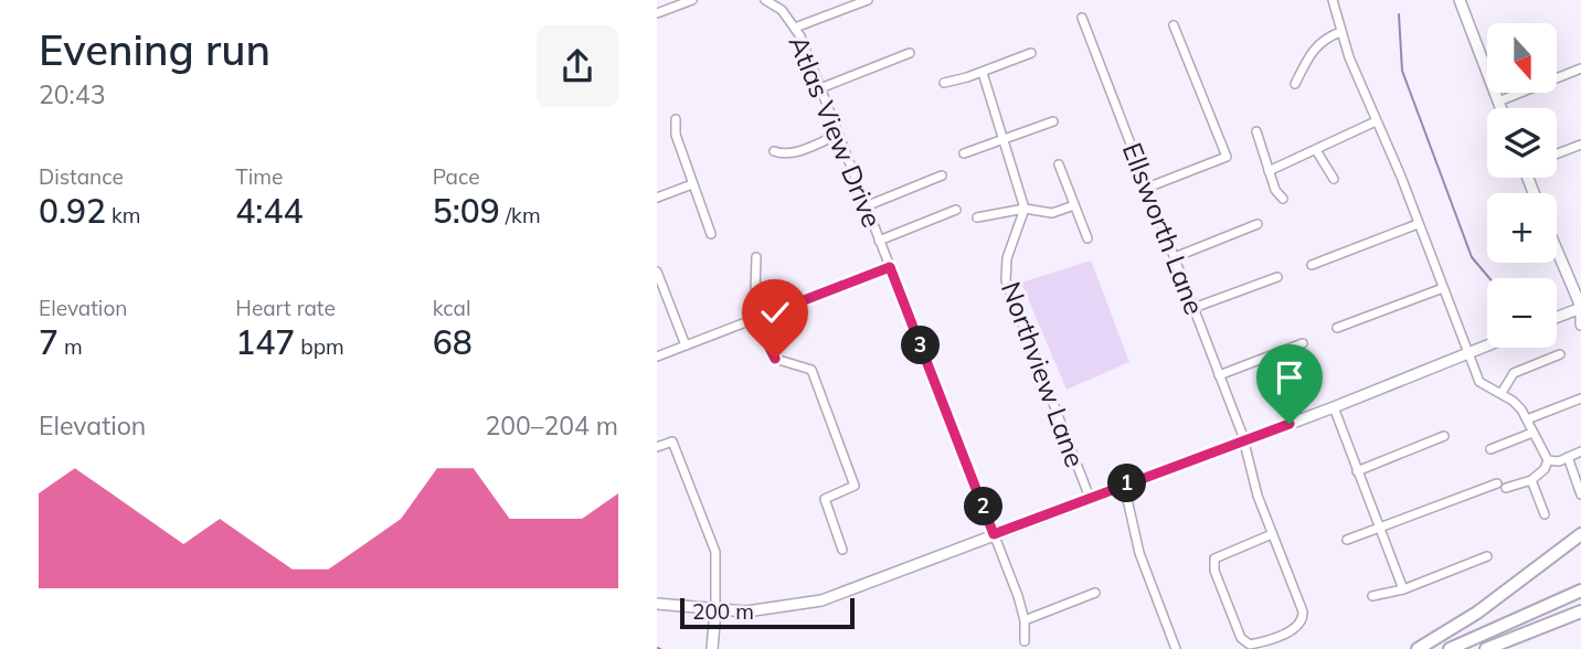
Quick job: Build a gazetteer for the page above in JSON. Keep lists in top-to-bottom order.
{
  "streets": {
    "street": ["Atlas View Drive", "Ellsworth Lane", "Northview Lane"]
  },
  "scale_bar": "200 m",
  "north": "bottom",
  "page": {
    "heading": ["Evening run", "20:43"],
    "map_buttons": ["+", "−"],
    "stats": [
      ["Distance", "0.92 km"],
      ["Time", "4:44"],
      ["Pace", "5:09 /km"],
      ["Elevation", "7 m"],
      ["Heart rate", "147 bpm"],
      ["kcal", "68"]
    ],
    "pins": ["3", "1", "2"],
    "chart": ["Elevation", "200–204 m"],
    "scale": "200 m"
  }
}
